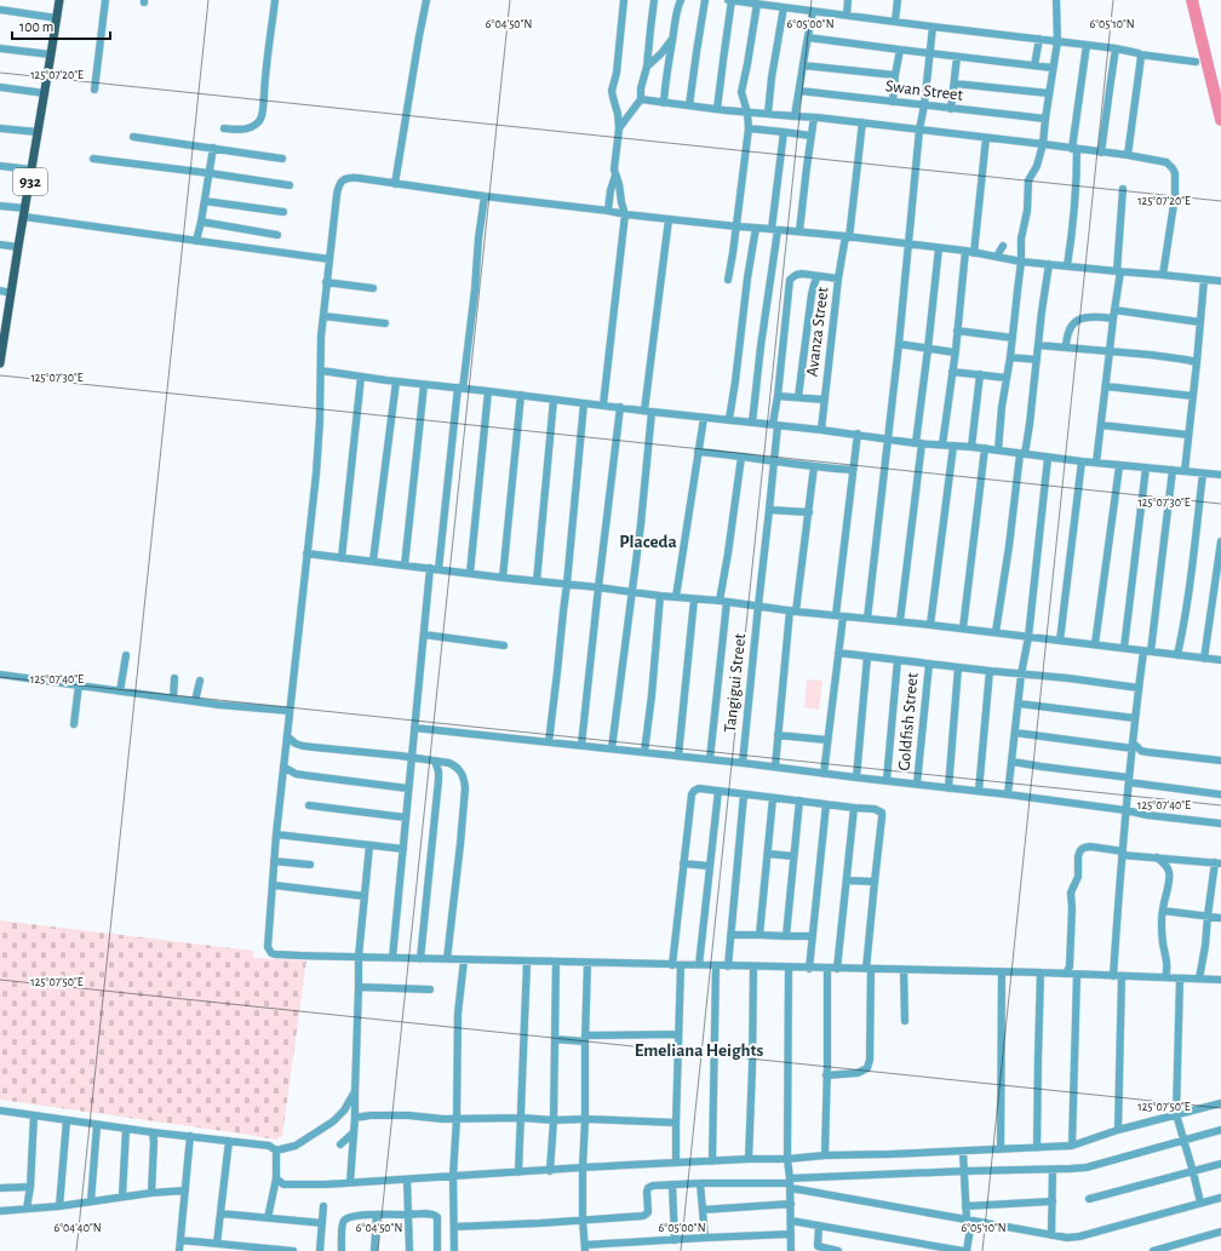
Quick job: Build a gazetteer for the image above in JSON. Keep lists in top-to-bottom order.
{
  "streets": {
    "main road": ["932"],
    "street": [
      "Swan Street",
      "Avanza Street",
      "Tangigui Street",
      "Goldfish Street"
    ]
  },
  "crossings": [
    ["Avanza Street", "Tangigui Street"]
  ],
  "districts": ["Placeda", "Emeliana Heights"],
  "scale_bar": "100 m",
  "coordinates": [
    "6°04'50\"N",
    "6°05'00\"N",
    "6°05'10\"N",
    "125°07'20\"E",
    "125°07'30\"E",
    "125°07'40\"E",
    "125°07'50\"E",
    "6°04'40\"N"
  ]
}
